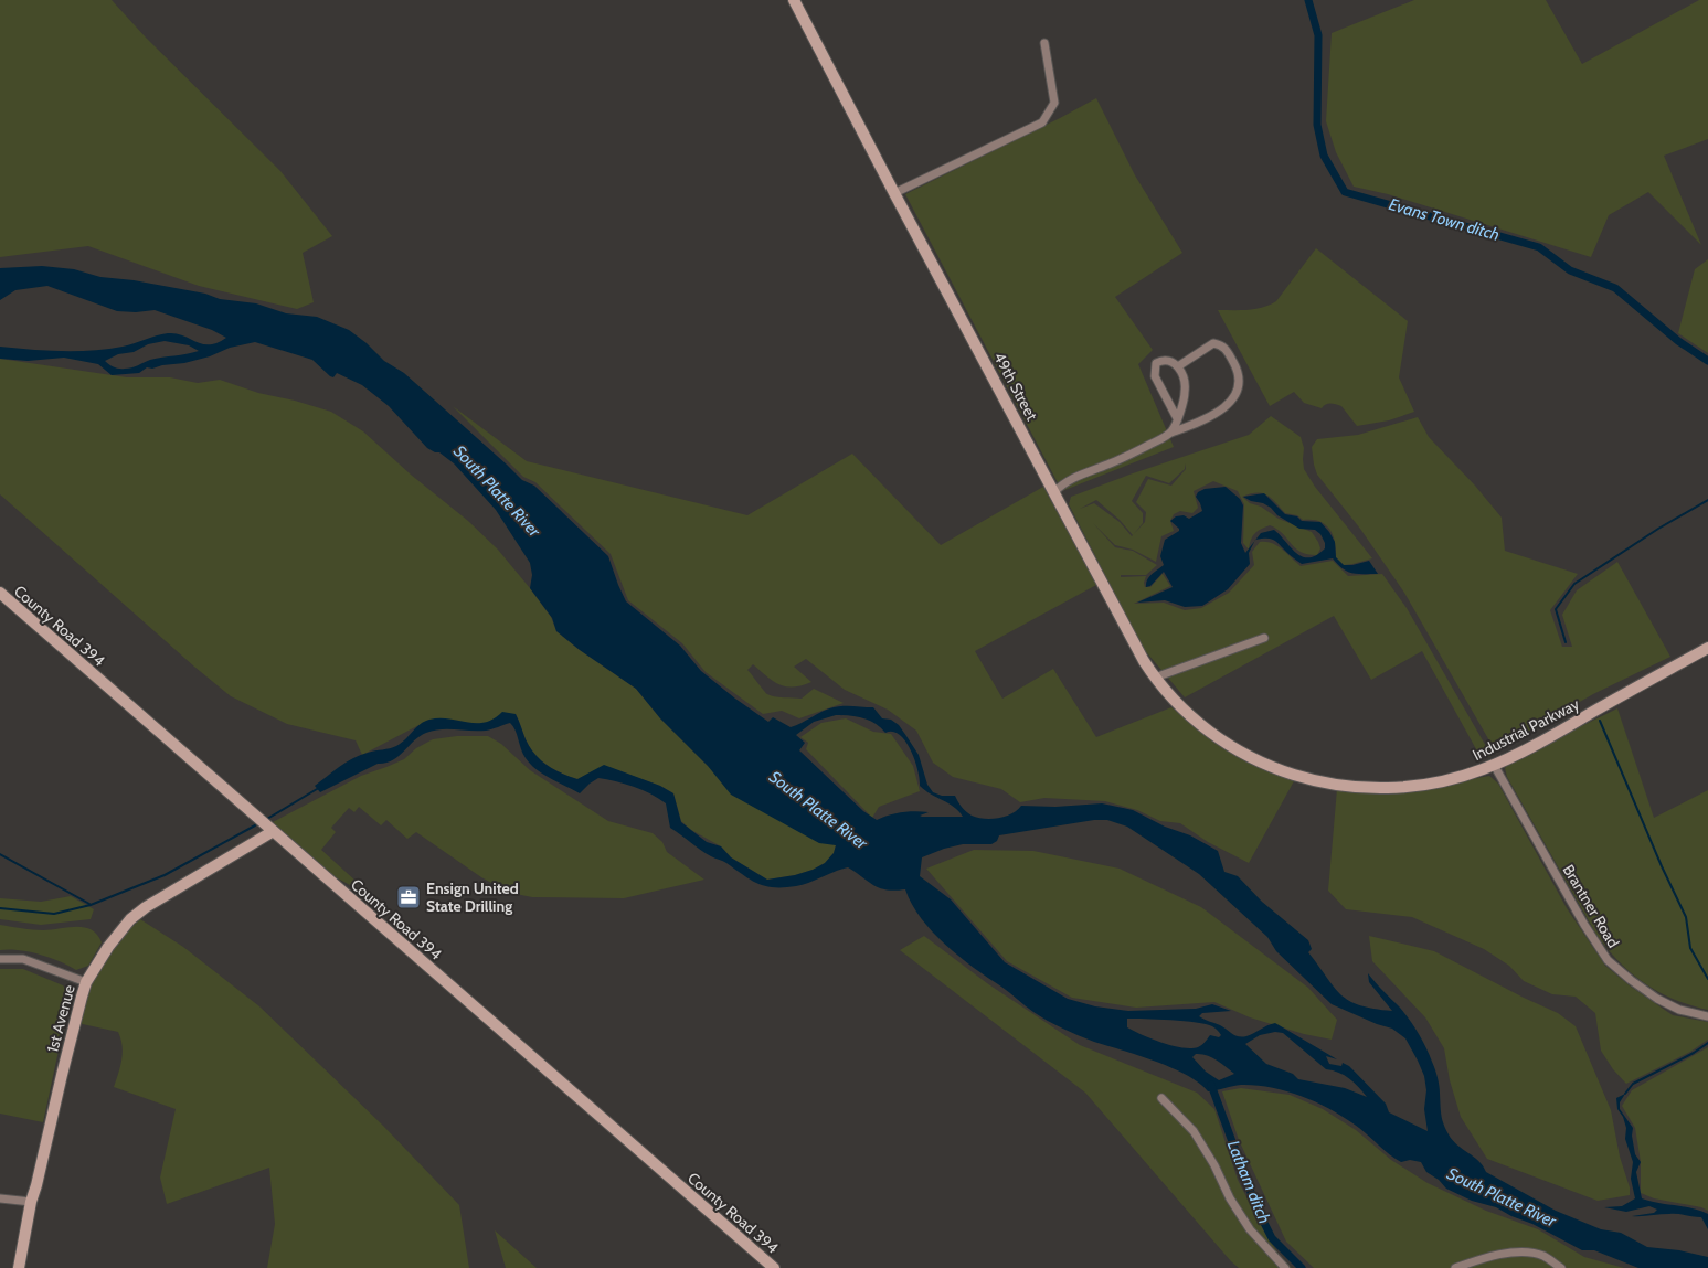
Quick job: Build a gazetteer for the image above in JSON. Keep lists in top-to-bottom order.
{
  "streets": {
    "street": [
      "49th Street",
      "County Road 394",
      "Industrial Parkway",
      "Brantner Road",
      "1st Avenue"
    ]
  },
  "crossings": [
    ["49th Street", "Industrial Parkway"],
    ["County Road 394", "1st Avenue"],
    ["Industrial Parkway", "Brantner Road"]
  ],
  "water": ["Evans Town ditch", "South Platte River", "Latham ditch"],
  "places": {
    "office": ["Ensign United State Drilling"]
  }
}
